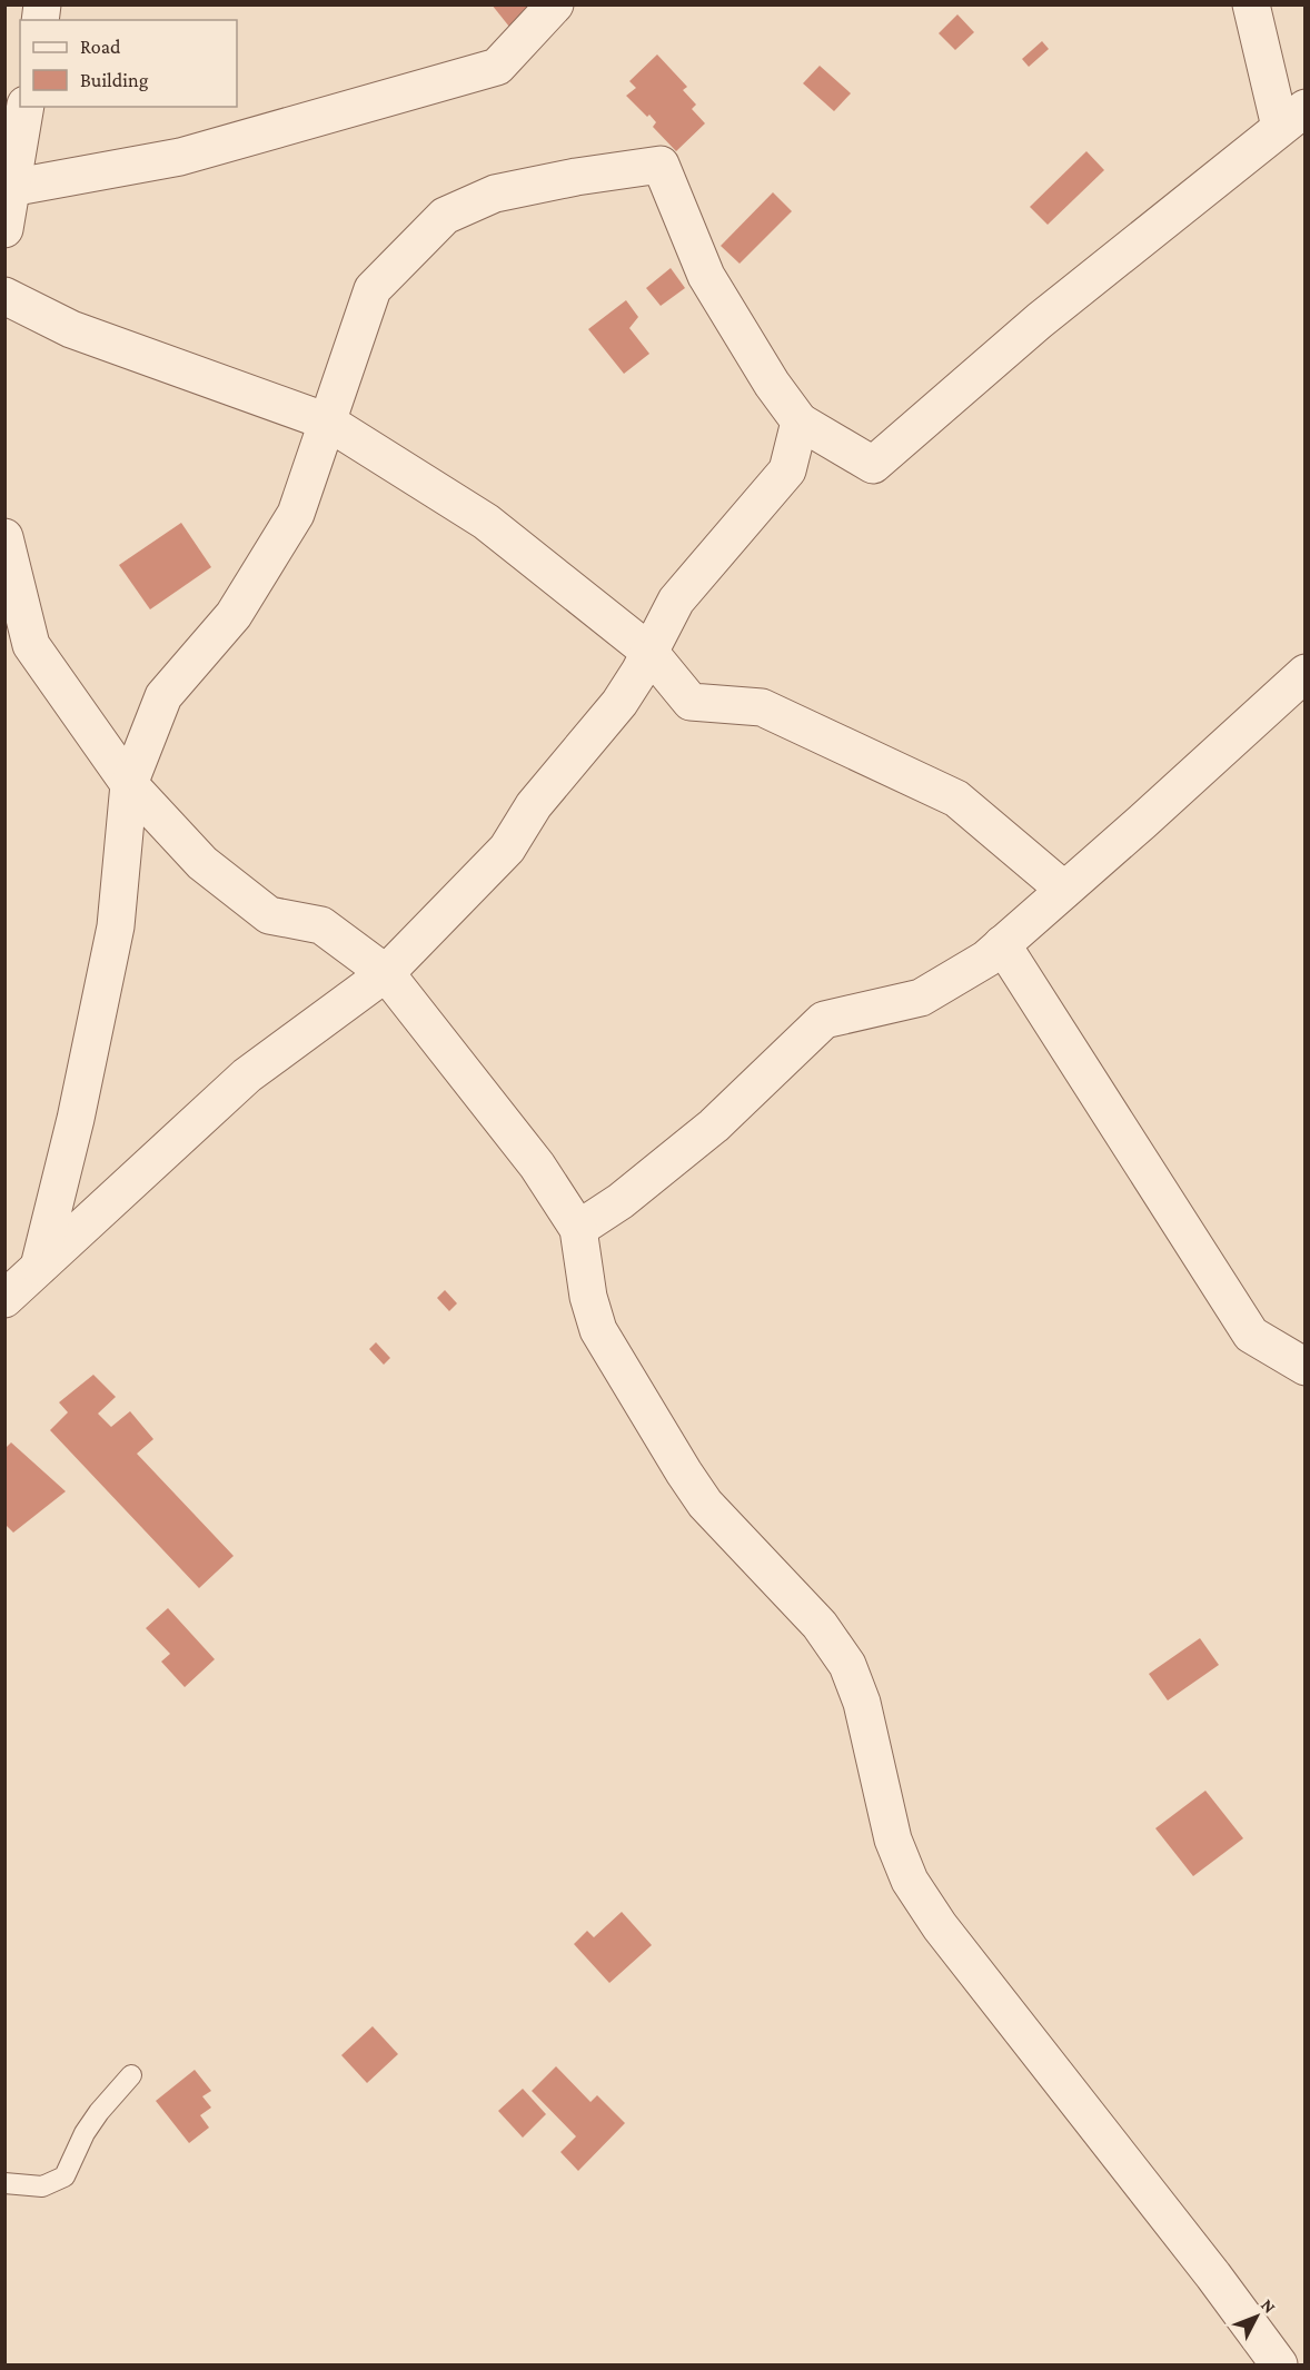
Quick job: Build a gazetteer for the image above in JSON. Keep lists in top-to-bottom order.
{
  "legend": ["Road", "Building"],
  "north": "top right"
}
